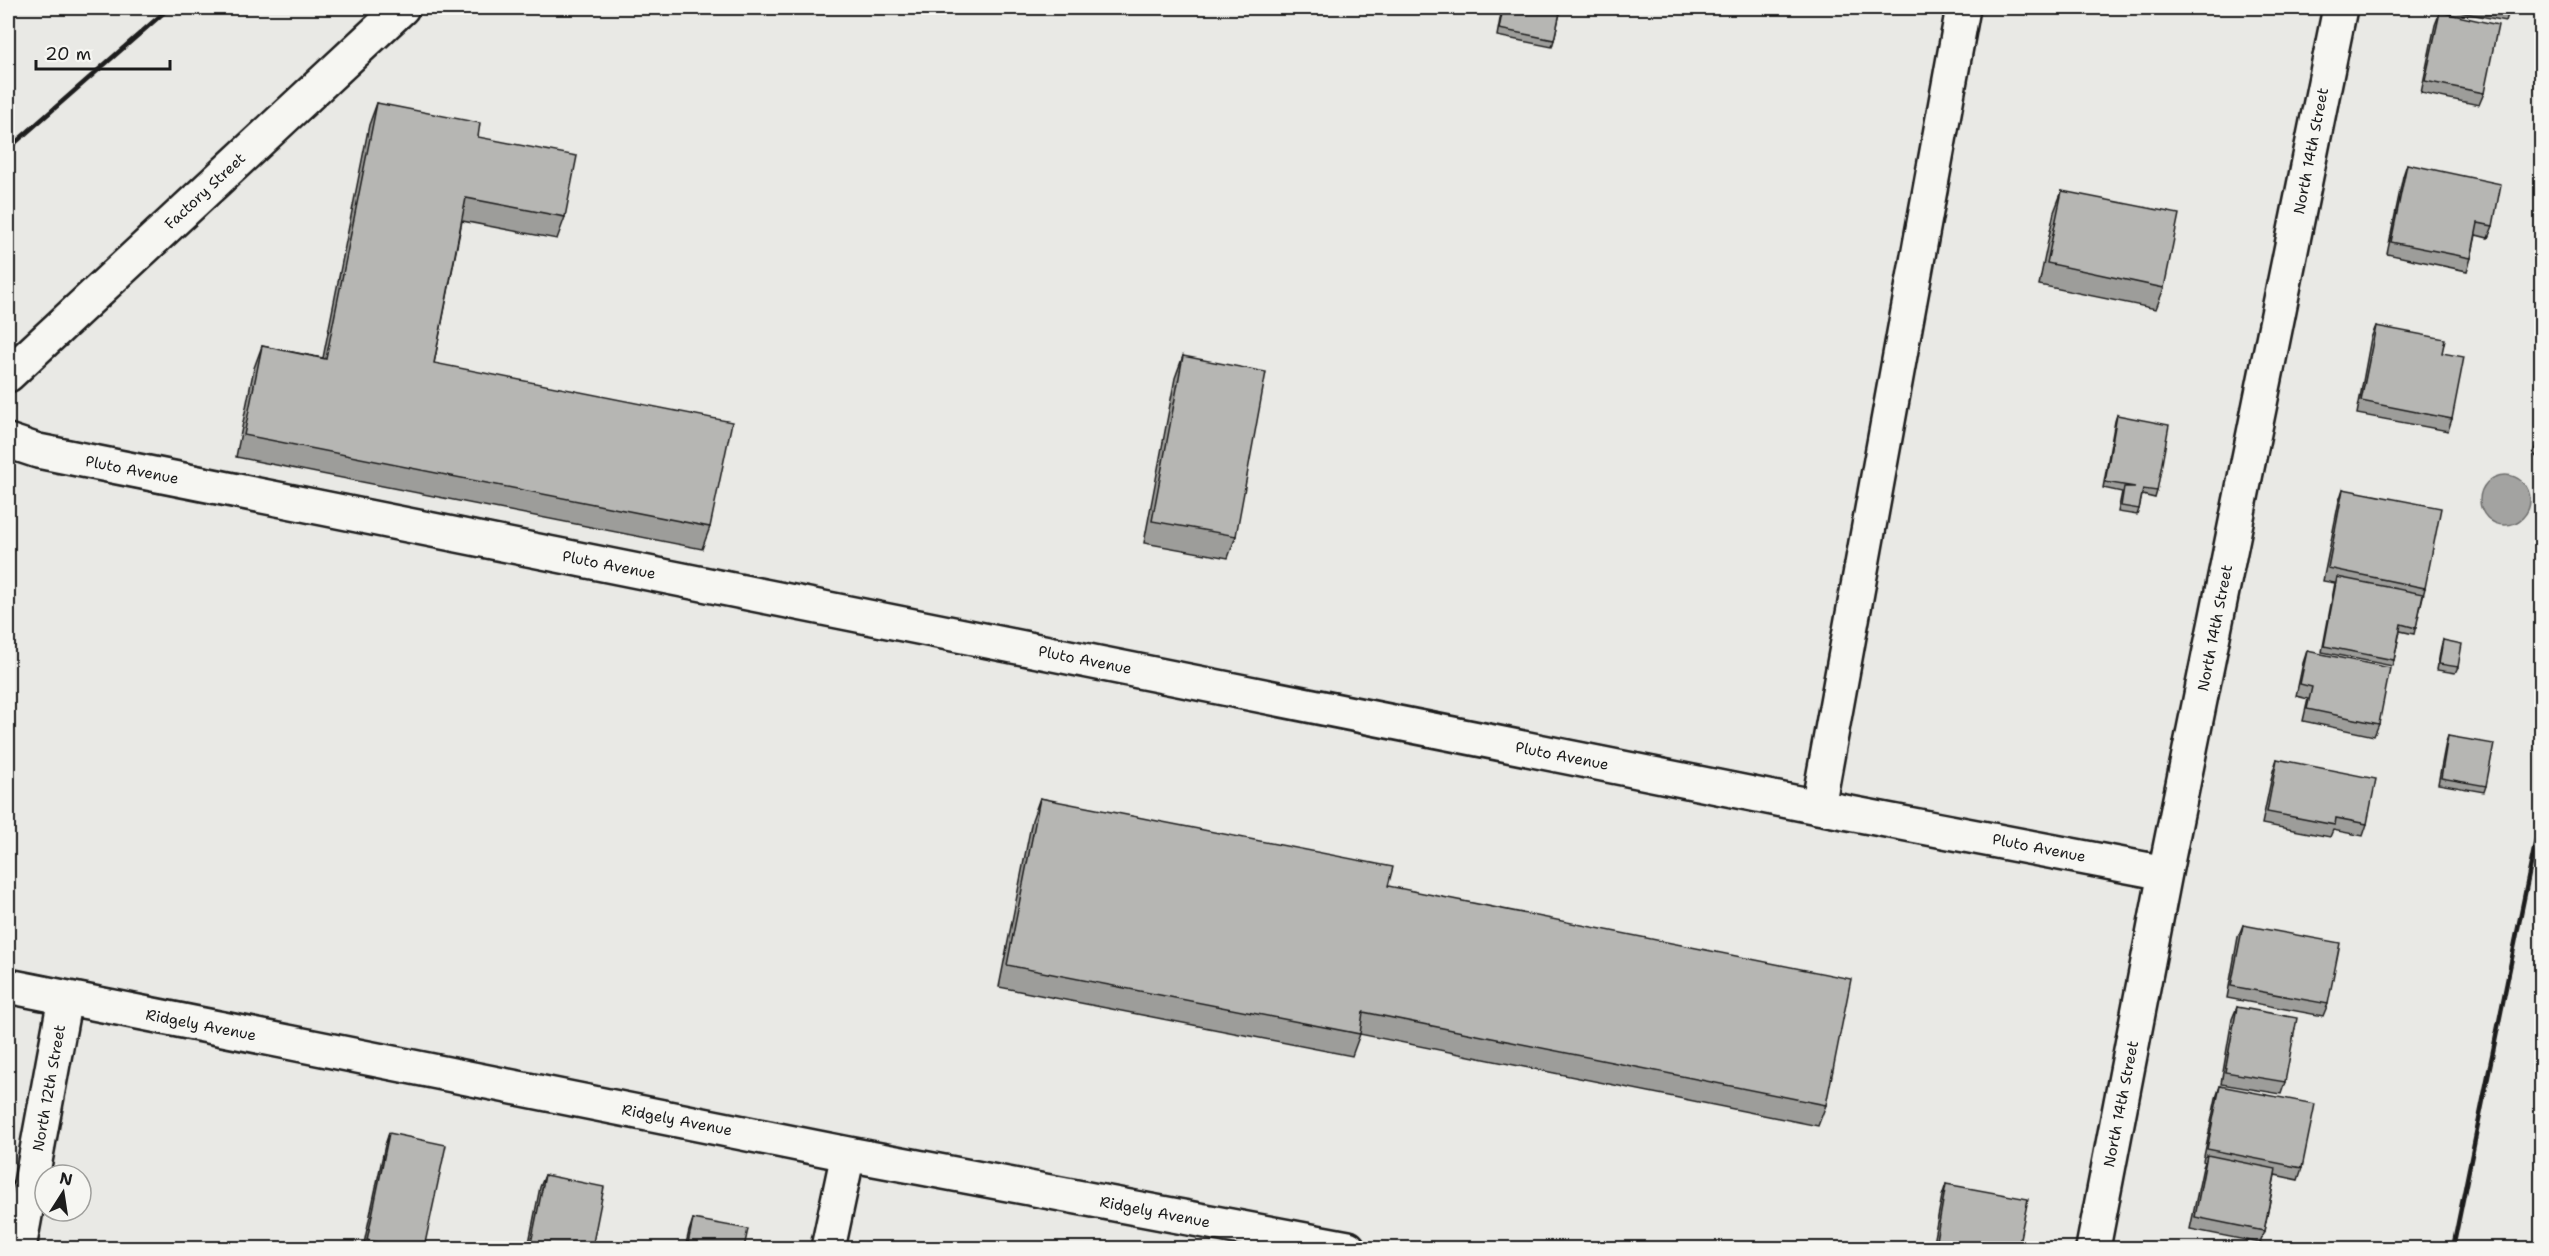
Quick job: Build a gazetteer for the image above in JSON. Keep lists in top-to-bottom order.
{
  "streets": {
    "street": [
      "North 14th Street",
      "Factory Street",
      "Pluto Avenue",
      "Ridgely Avenue",
      "North 12th Street"
    ]
  },
  "crossings": [
    ["North 14th Street", "Pluto Avenue"],
    ["Ridgely Avenue", "North 12th Street"]
  ],
  "scale_bar": "20 m",
  "north": "top"
}
